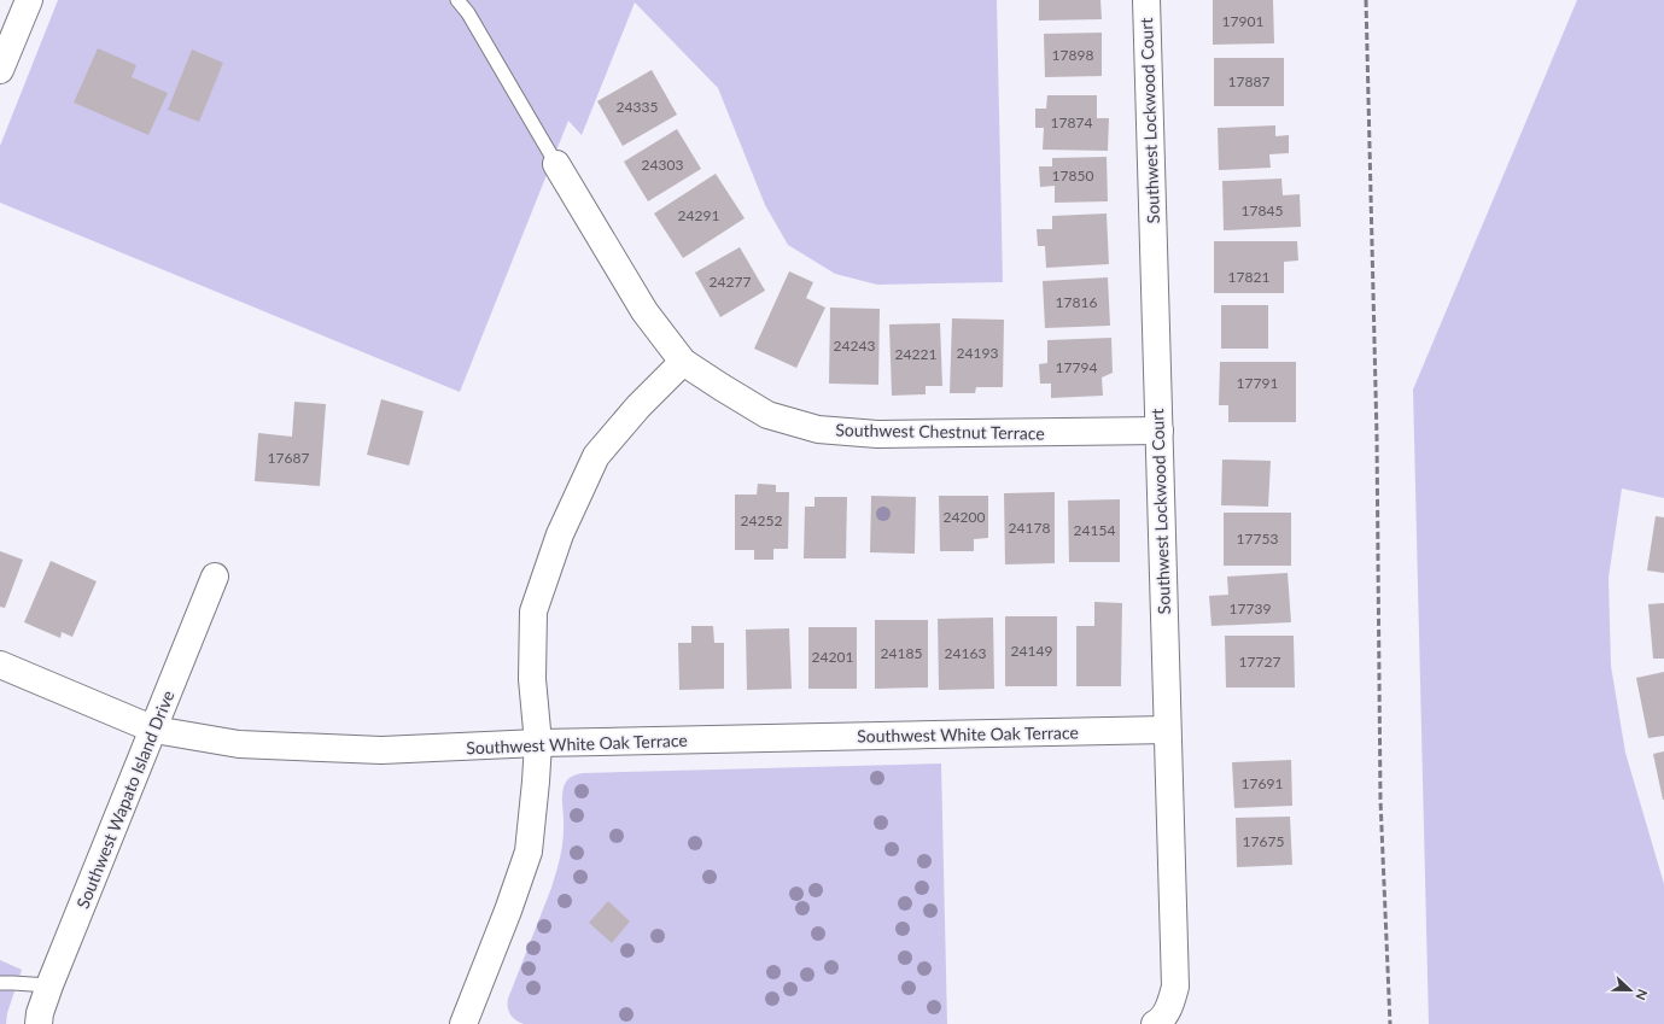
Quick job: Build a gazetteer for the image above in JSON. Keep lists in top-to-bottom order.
{
  "streets": {
    "street": [
      "Southwest Lockwood Court",
      "Southwest Chestnut Terrace",
      "Southwest White Oak Terrace",
      "Southwest Wapato Island Drive"
    ]
  },
  "crossings": [
    ["Southwest Lockwood Court", "Southwest Chestnut Terrace"],
    ["Southwest Lockwood Court", "Southwest White Oak Terrace"],
    ["Southwest White Oak Terrace", "Southwest Wapato Island Drive"]
  ],
  "house_numbers": [
    "17901",
    "17898",
    "17887",
    "24335",
    "17874",
    "24303",
    "17850",
    "17845",
    "24291",
    "17821",
    "24277",
    "17816",
    "24243",
    "24193",
    "24221",
    "17794",
    "17791",
    "17687",
    "24200",
    "24252",
    "24178",
    "24154",
    "17753",
    "17739",
    "24149",
    "24185",
    "24163",
    "24201",
    "17727",
    "17691",
    "17675"
  ],
  "north": "right"
}
